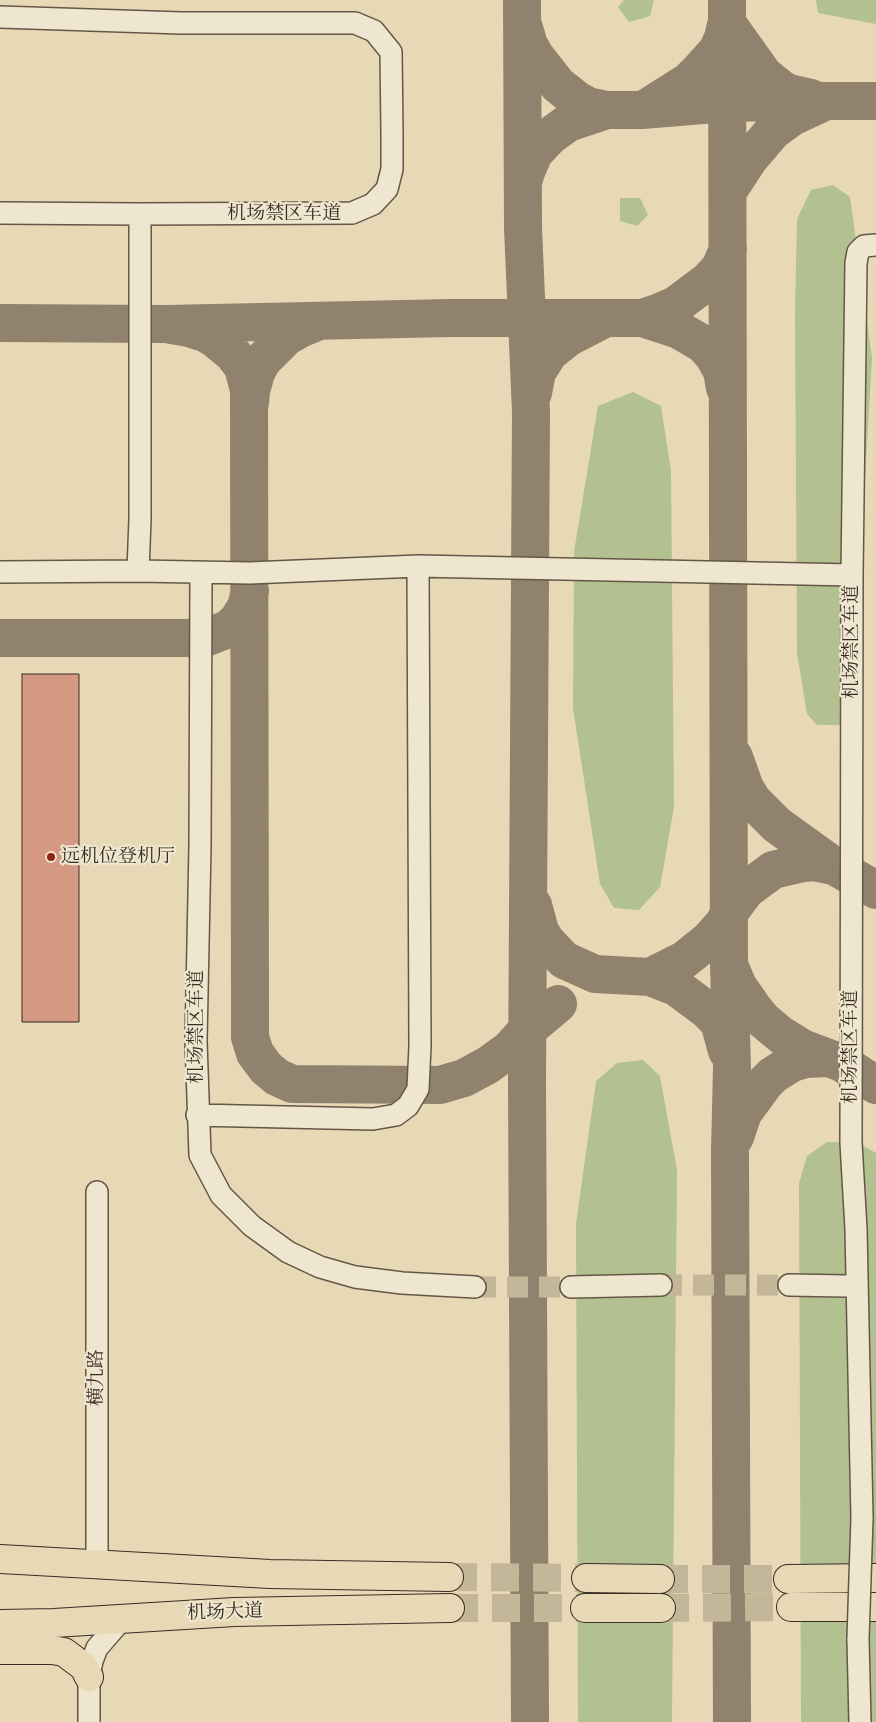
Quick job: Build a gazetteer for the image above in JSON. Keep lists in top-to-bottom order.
{
  "streets": {
    "highway": ["机场大道"],
    "street": ["机场禁区车道", "横九路"]
  },
  "crossings": [
    ["横九路", "机场大道"]
  ],
  "places": ["远机位登机厅"]
}
